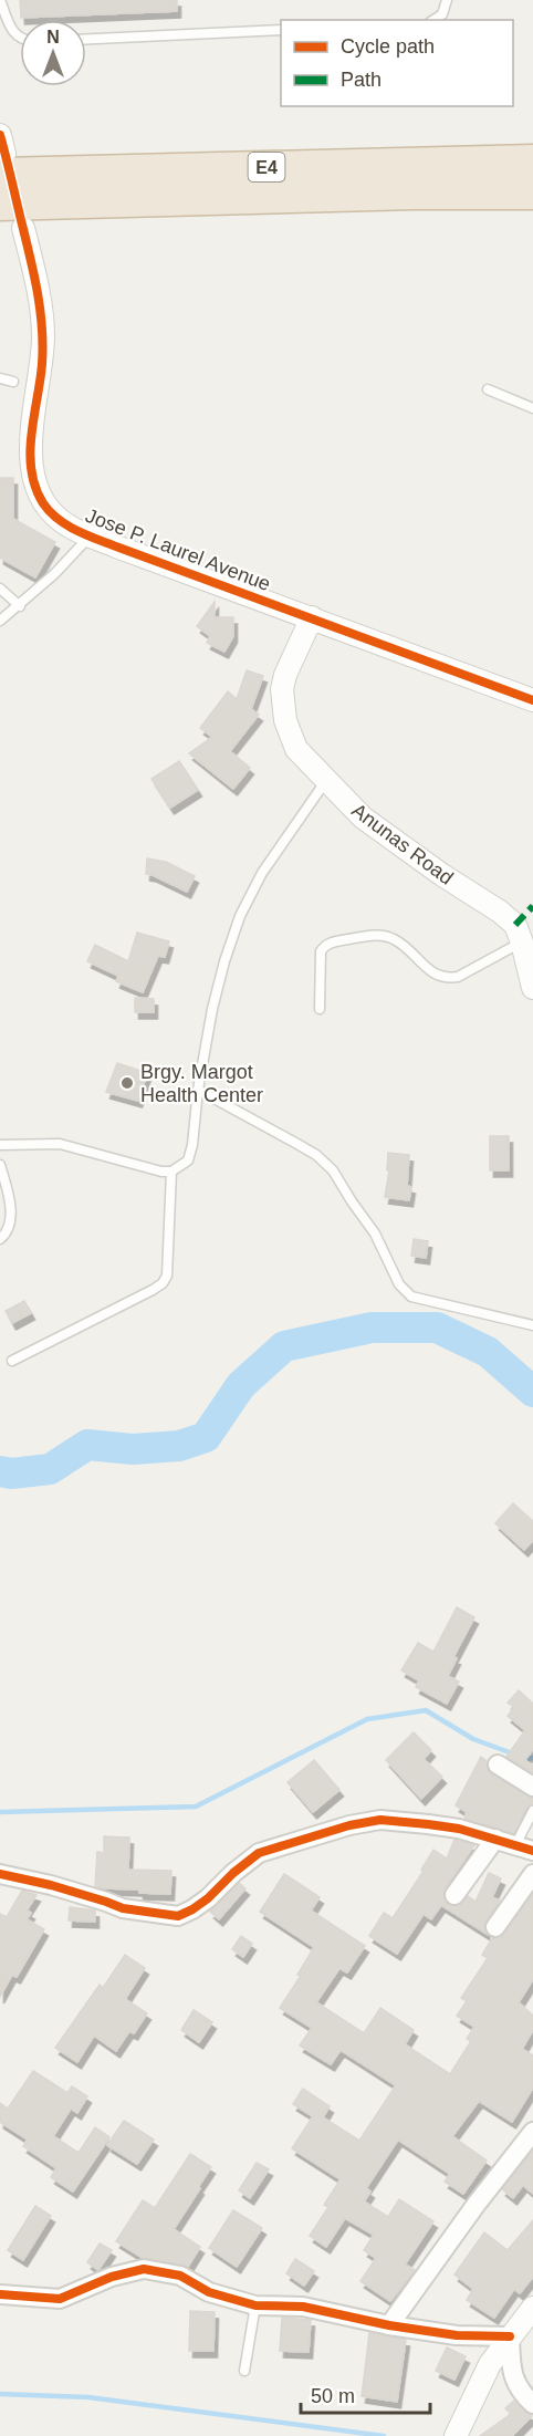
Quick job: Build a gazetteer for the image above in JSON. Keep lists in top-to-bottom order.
{
  "streets": {
    "highway": ["E4"],
    "street": ["Jose P. Laurel Avenue", "Anunas Road"]
  },
  "crossings": [
    ["Jose P. Laurel Avenue", "Anunas Road"]
  ],
  "places": ["Brgy. Margot Health Center"],
  "legend": ["Cycle path", "Path"],
  "scale_bar": "50 m",
  "north": "top"
}
